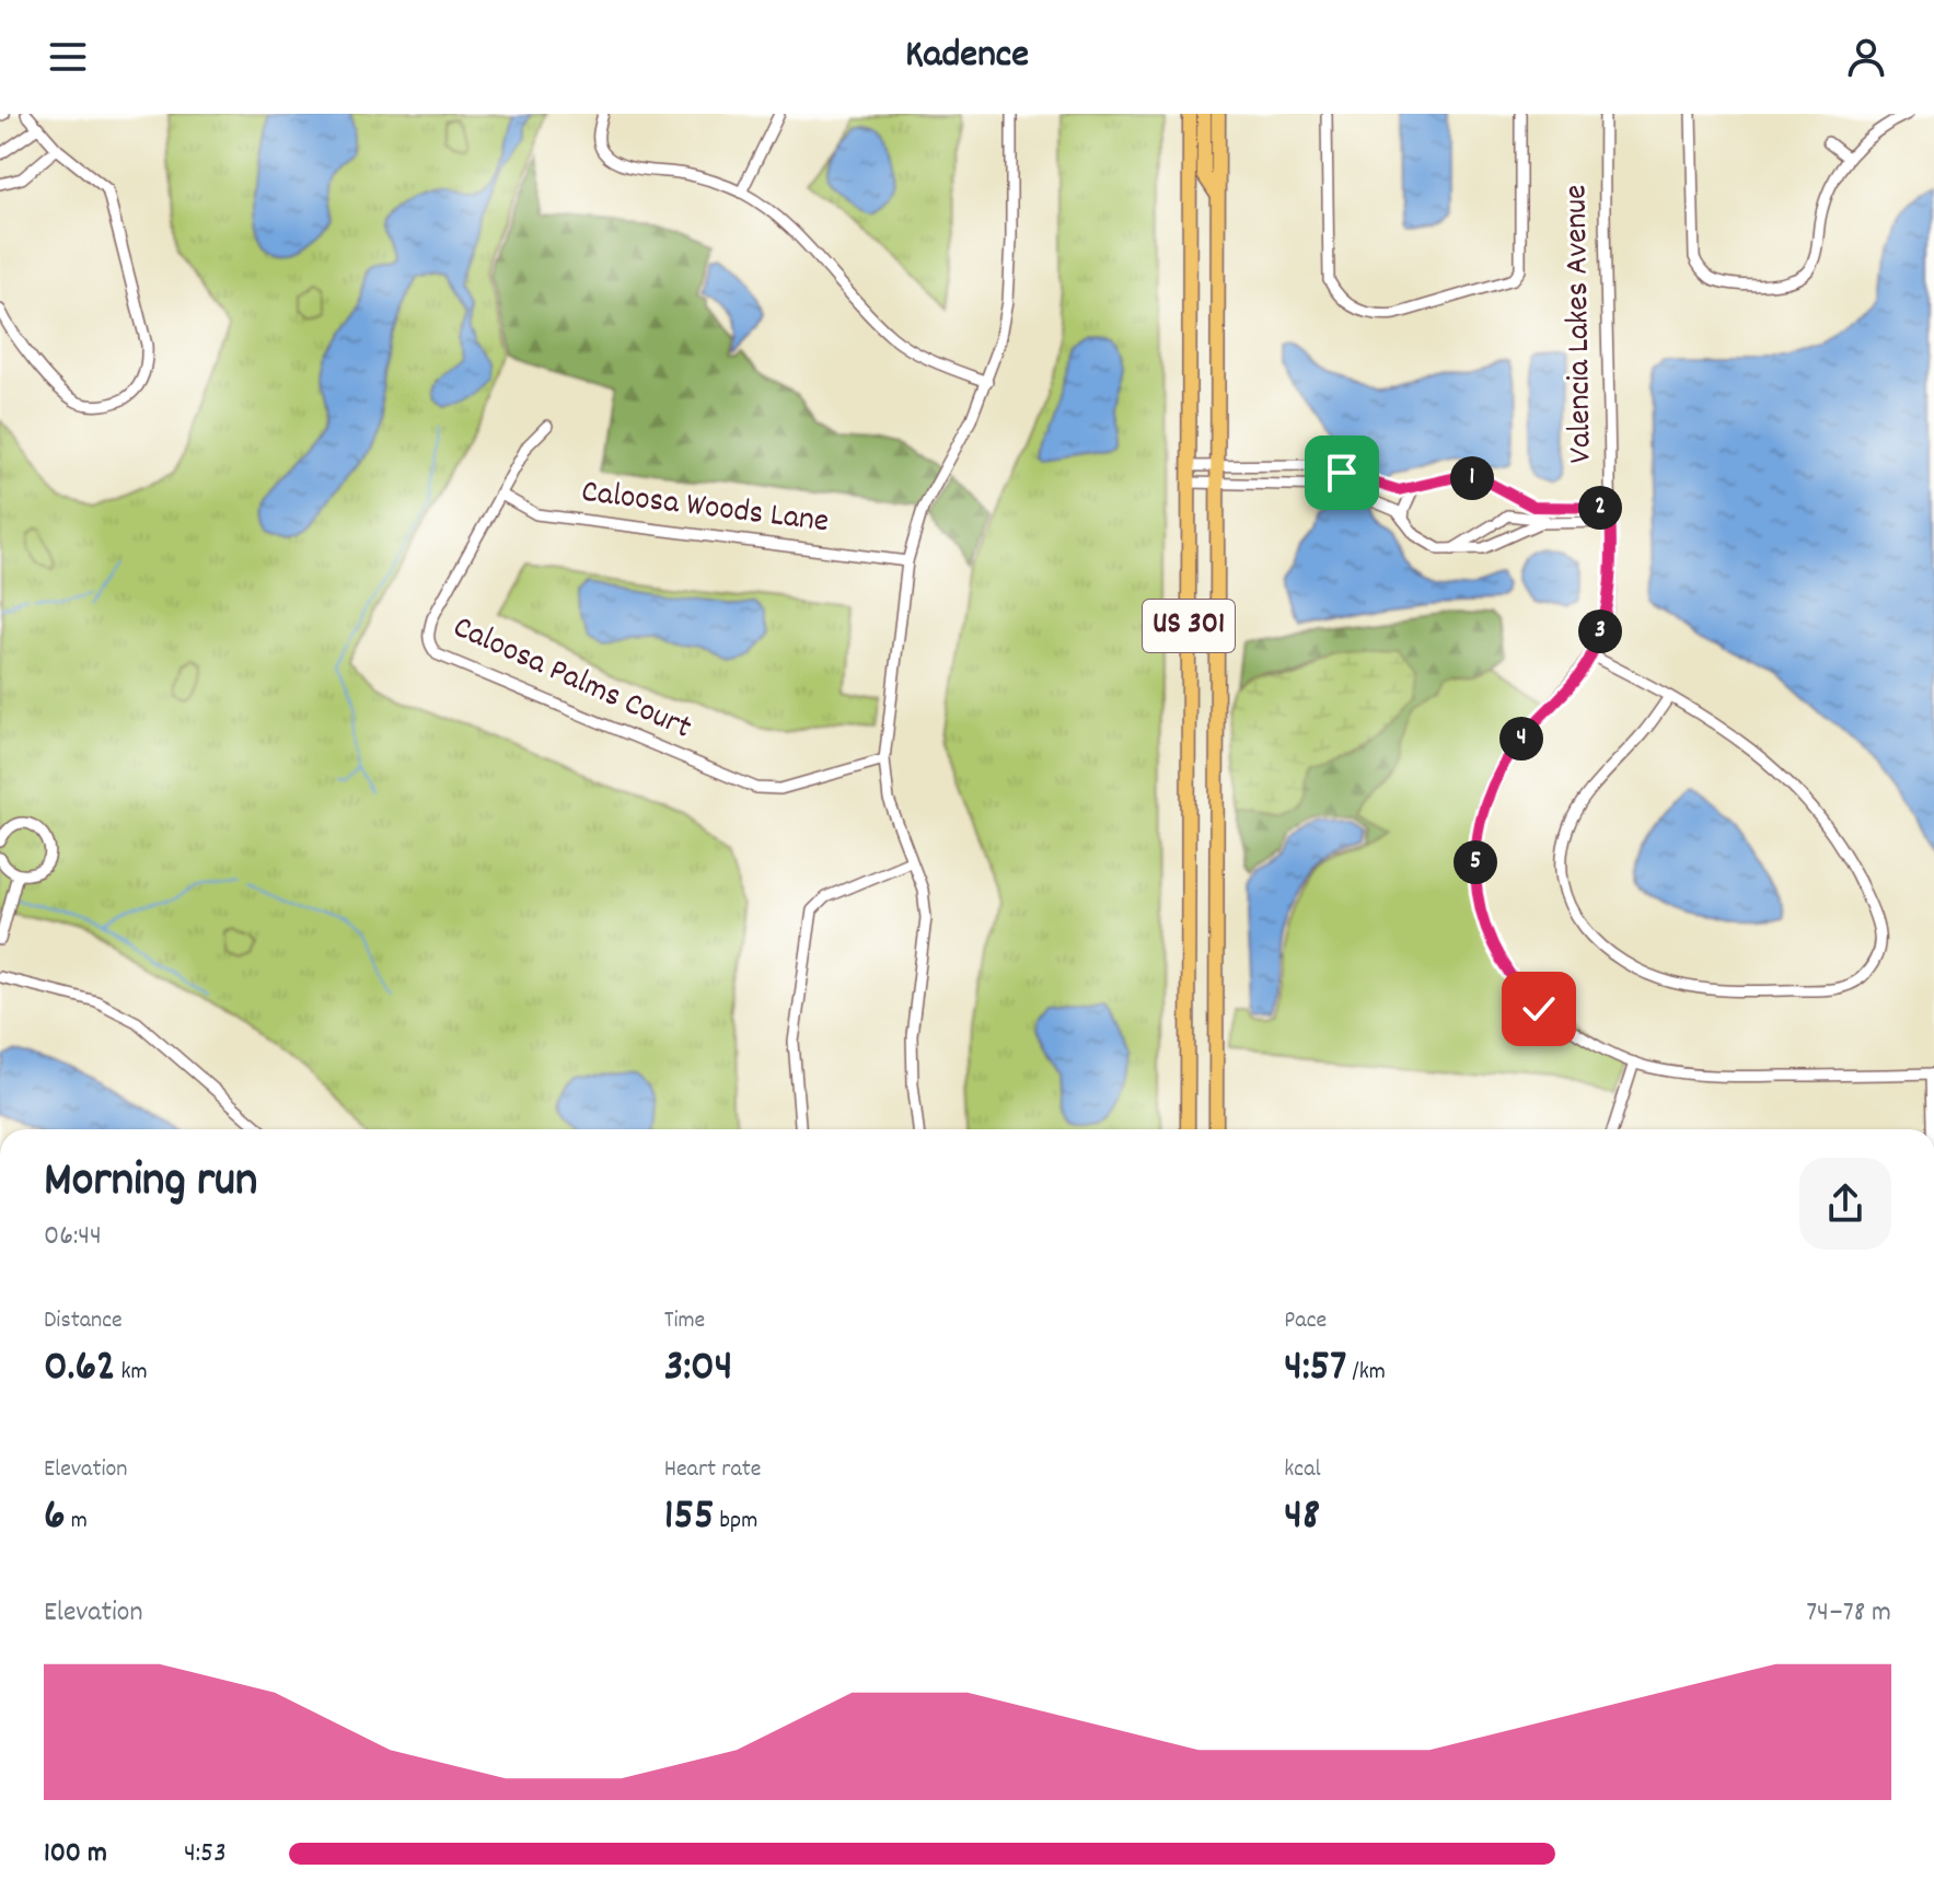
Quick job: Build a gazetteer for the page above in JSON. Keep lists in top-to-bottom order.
{
  "streets": {
    "main road": ["US 301"],
    "street": ["Valencia Lakes Avenue", "Caloosa Woods Lane", "Caloosa Palms Court"]
  },
  "crossings": [
    ["Caloosa Woods Lane", "Caloosa Palms Court"]
  ],
  "page": {
    "header": "Kadence",
    "pins": [
      "1",
      "2",
      "3",
      "4",
      "5"
    ],
    "heading": ["Morning run", "06:44"],
    "stats": [
      ["Distance", "0.62 km"],
      ["Time", "3:04"],
      ["Pace", "4:57 /km"],
      ["Elevation", "6 m"],
      ["Heart rate", "155 bpm"],
      ["kcal", "48"]
    ],
    "chart": ["Elevation", "74–78 m"],
    "list": [
      {
        "name": "100 m",
        "note": "4:53"
      }
    ]
  }
}
